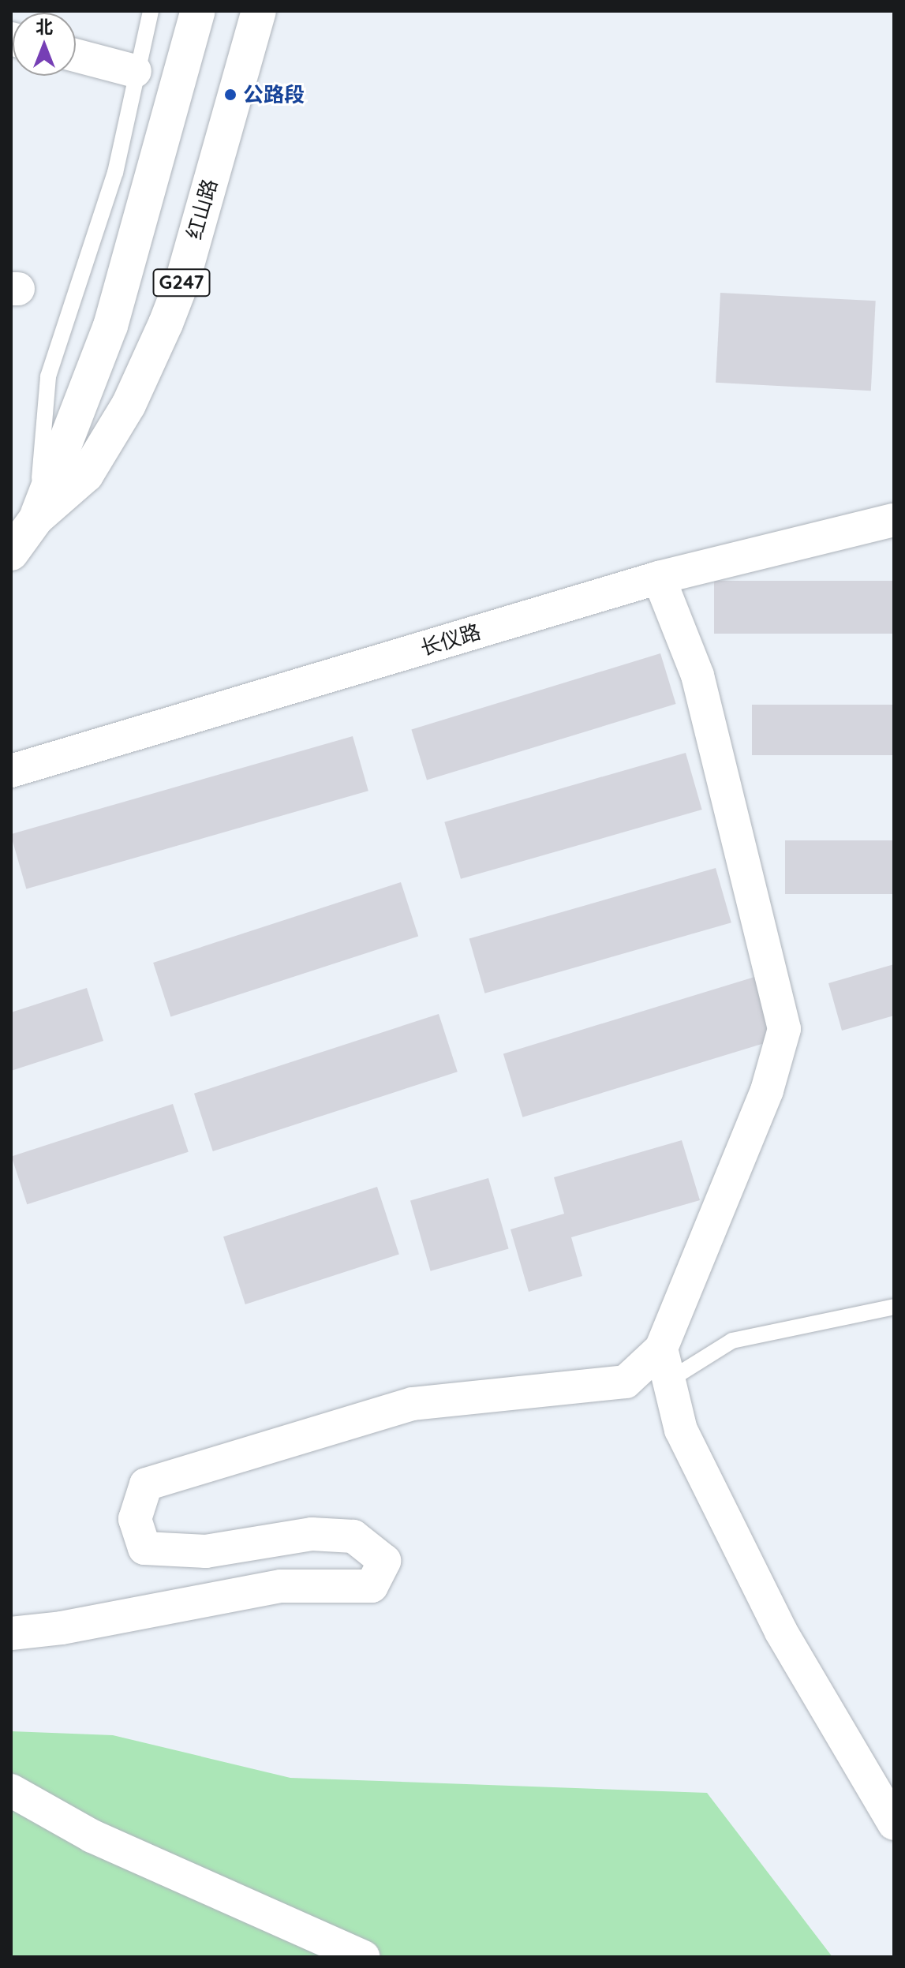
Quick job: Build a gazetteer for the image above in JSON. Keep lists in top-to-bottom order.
{
  "streets": {
    "highway": ["红山路", "G247"],
    "street": ["长仪路"]
  },
  "places": ["公路段"],
  "north": "top"
}
